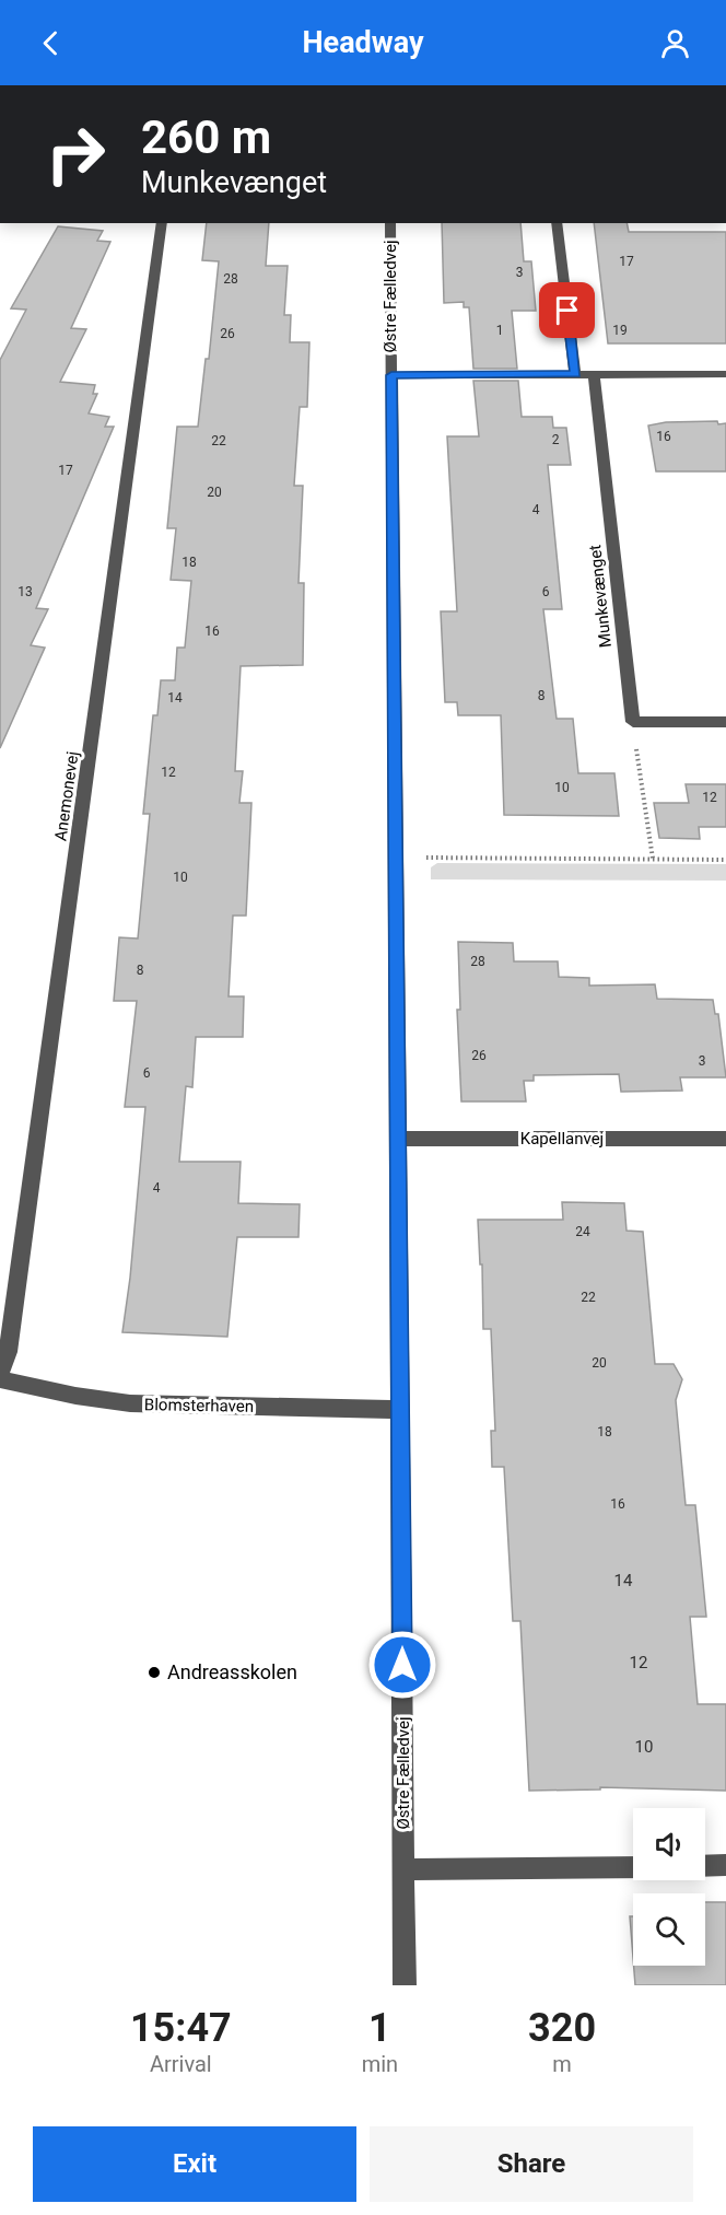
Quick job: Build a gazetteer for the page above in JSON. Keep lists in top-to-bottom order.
{
  "streets": {
    "street": [
      "Østre Fælledvej",
      "Munkevænget",
      "Anemonevej",
      "Kapellanvej",
      "Blomsterhaven"
    ]
  },
  "crossings": [
    ["Østre Fælledvej", "Kapellanvej"],
    ["Østre Fælledvej", "Blomsterhaven"]
  ],
  "places": ["Andreasskolen"],
  "house_numbers": [
    "17",
    "3",
    "28",
    "1",
    "19",
    "26",
    "16",
    "2",
    "22",
    "17",
    "20",
    "4",
    "18",
    "13",
    "6",
    "16",
    "8",
    "14",
    "12",
    "10",
    "12",
    "10",
    "28",
    "8",
    "26",
    "3",
    "6",
    "4",
    "24",
    "22",
    "20",
    "18",
    "16",
    "14",
    "12",
    "10"
  ],
  "page": {
    "header": "Headway",
    "turn": ["260 m", "Munkevænget"],
    "eta": [
      "15:47",
      "Arrival",
      "1",
      "min",
      "320",
      "m"
    ],
    "buttons": ["Exit", "Share"]
  }
}
